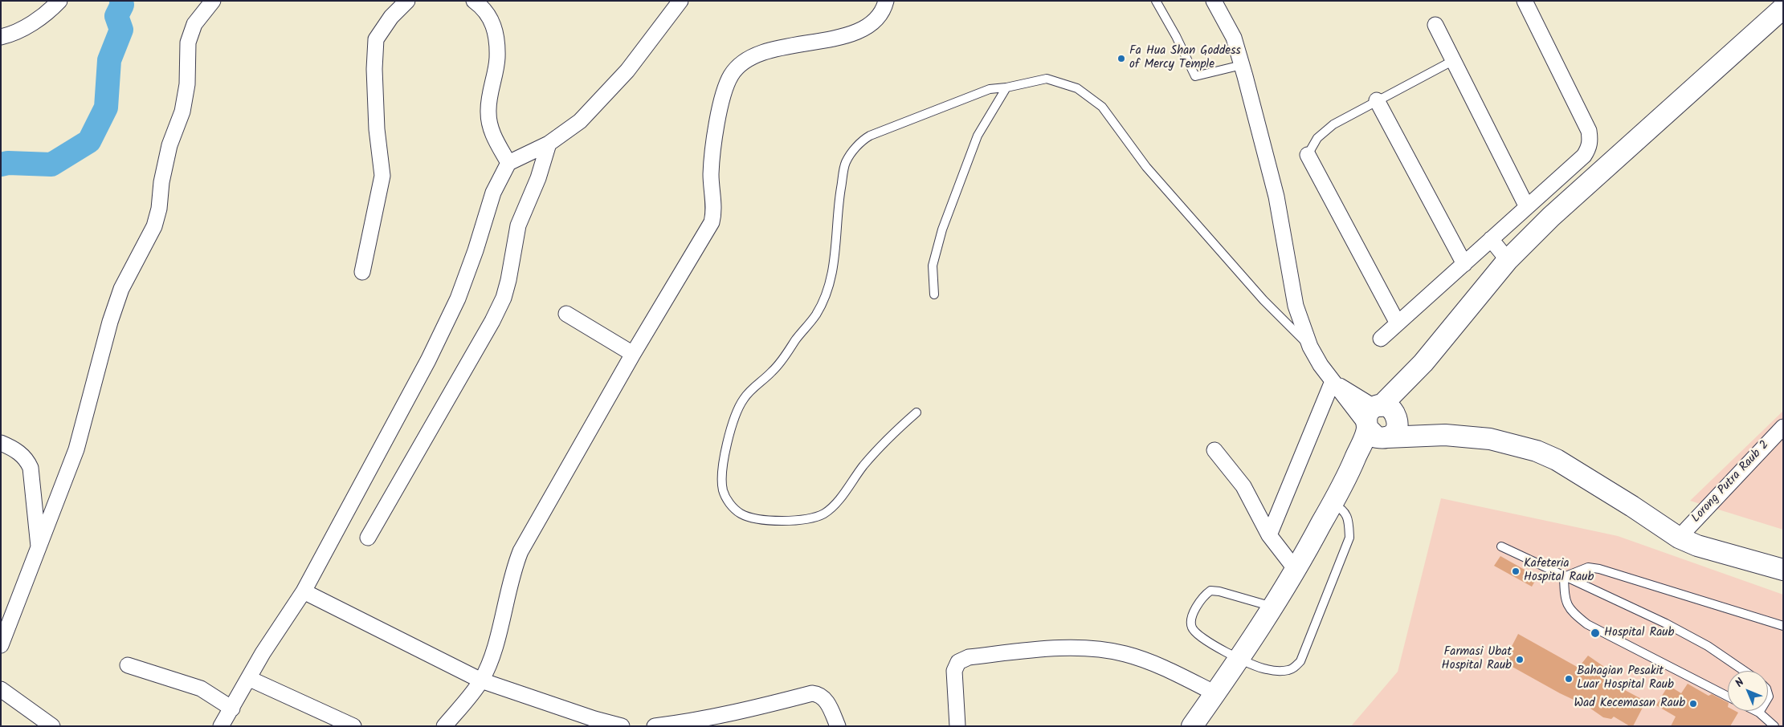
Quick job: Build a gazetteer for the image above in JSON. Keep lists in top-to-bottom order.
{
  "streets": {
    "street": ["Lorong Putra Raub 2"]
  },
  "places": [
    "Fa Hua Shan Goddess of Mercy Temple",
    "Kafeteria Hospital Raub",
    "Hospital Raub",
    "Farmasi Ubat Hospital Raub",
    "Bahagian Pesakit Luar Hospital Raub",
    "Wad Kecemasan Raub"
  ],
  "north": "top left"
}
